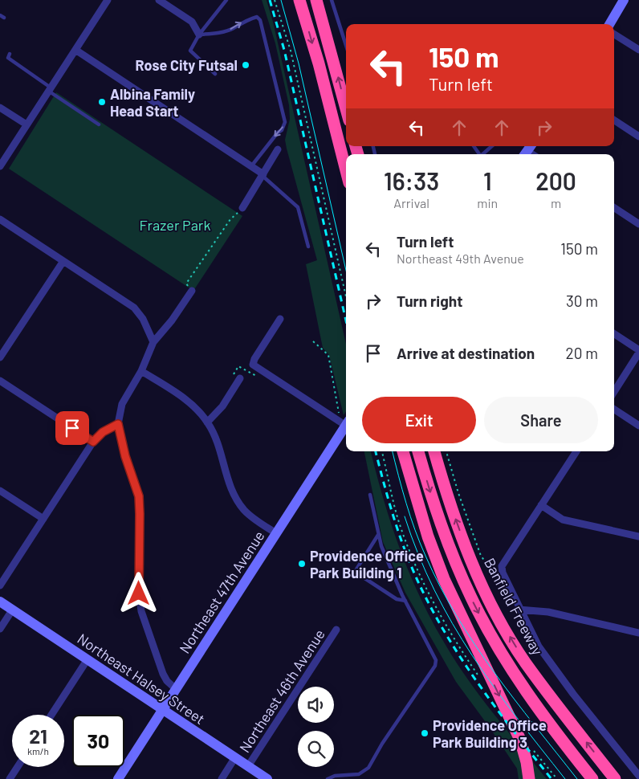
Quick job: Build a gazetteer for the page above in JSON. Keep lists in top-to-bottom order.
{
  "streets": {
    "highway": ["Banfield Freeway"],
    "main road": ["Northeast 47th Avenue", "Northeast Halsey Street"],
    "street": ["Northeast 46th Avenue"]
  },
  "crossings": [
    ["Northeast 47th Avenue", "Northeast Halsey Street"],
    ["Northeast Halsey Street", "Northeast 46th Avenue"]
  ],
  "parks": ["Frazer Park"],
  "places": [
    "Rose City Futsal",
    "Albina Family Head Start",
    "Providence Office Park Building 1",
    "Providence Office Park Building 3"
  ],
  "page": {
    "turn": ["150 m", "Turn left"],
    "eta": [
      "16:33",
      "Arrival",
      "1",
      "min",
      "200",
      "m"
    ],
    "list": [
      {
        "name": "Turn left",
        "note": "Northeast 49th Avenue",
        "value": "150 m"
      },
      {
        "name": "Turn right",
        "value": "30 m"
      },
      {
        "name": "Arrive at destination",
        "value": "20 m"
      }
    ],
    "buttons": ["Exit", "Share"],
    "speed": "21 km/h",
    "limit": "30"
  }
}
